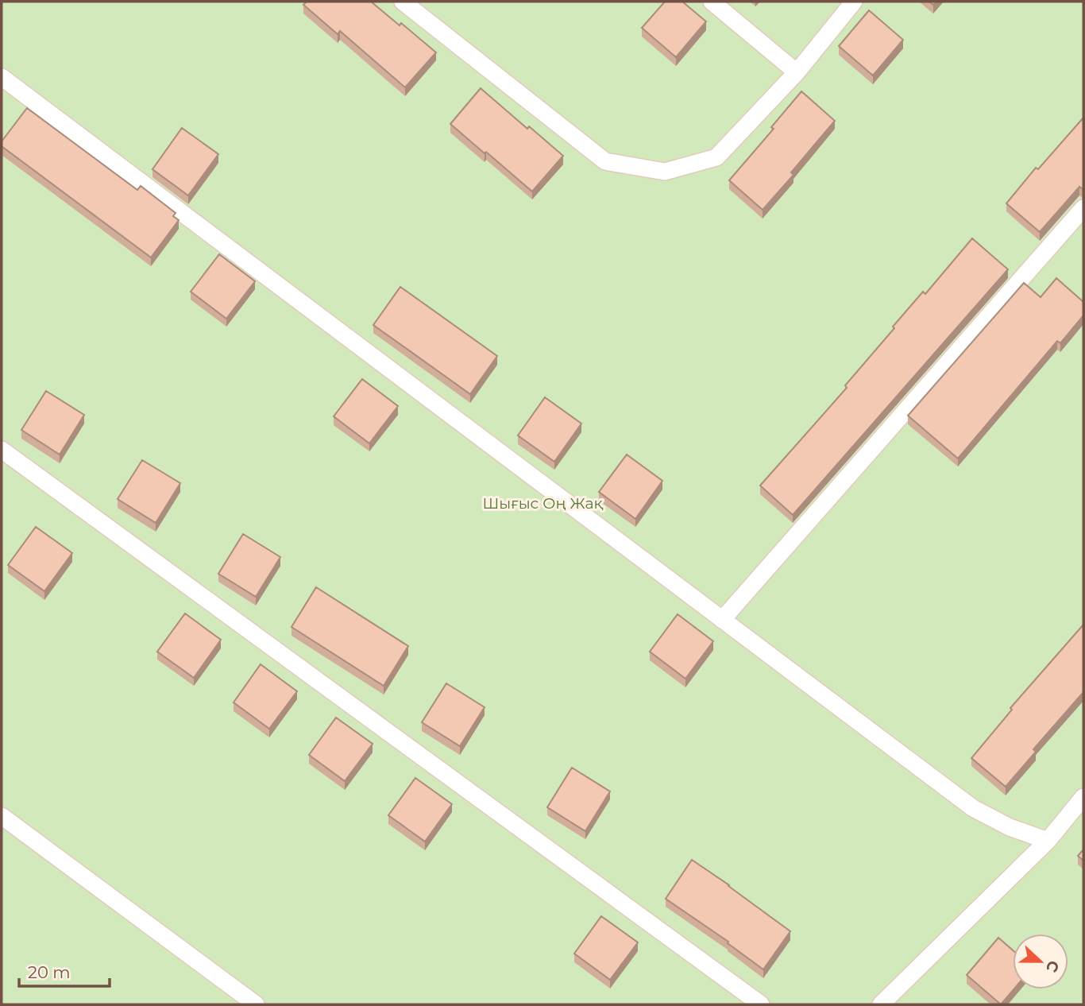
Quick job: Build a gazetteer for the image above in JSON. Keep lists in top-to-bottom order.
{
  "parks": ["Шығыс Оң Жақ"],
  "scale_bar": "20 m",
  "north": "right"
}
